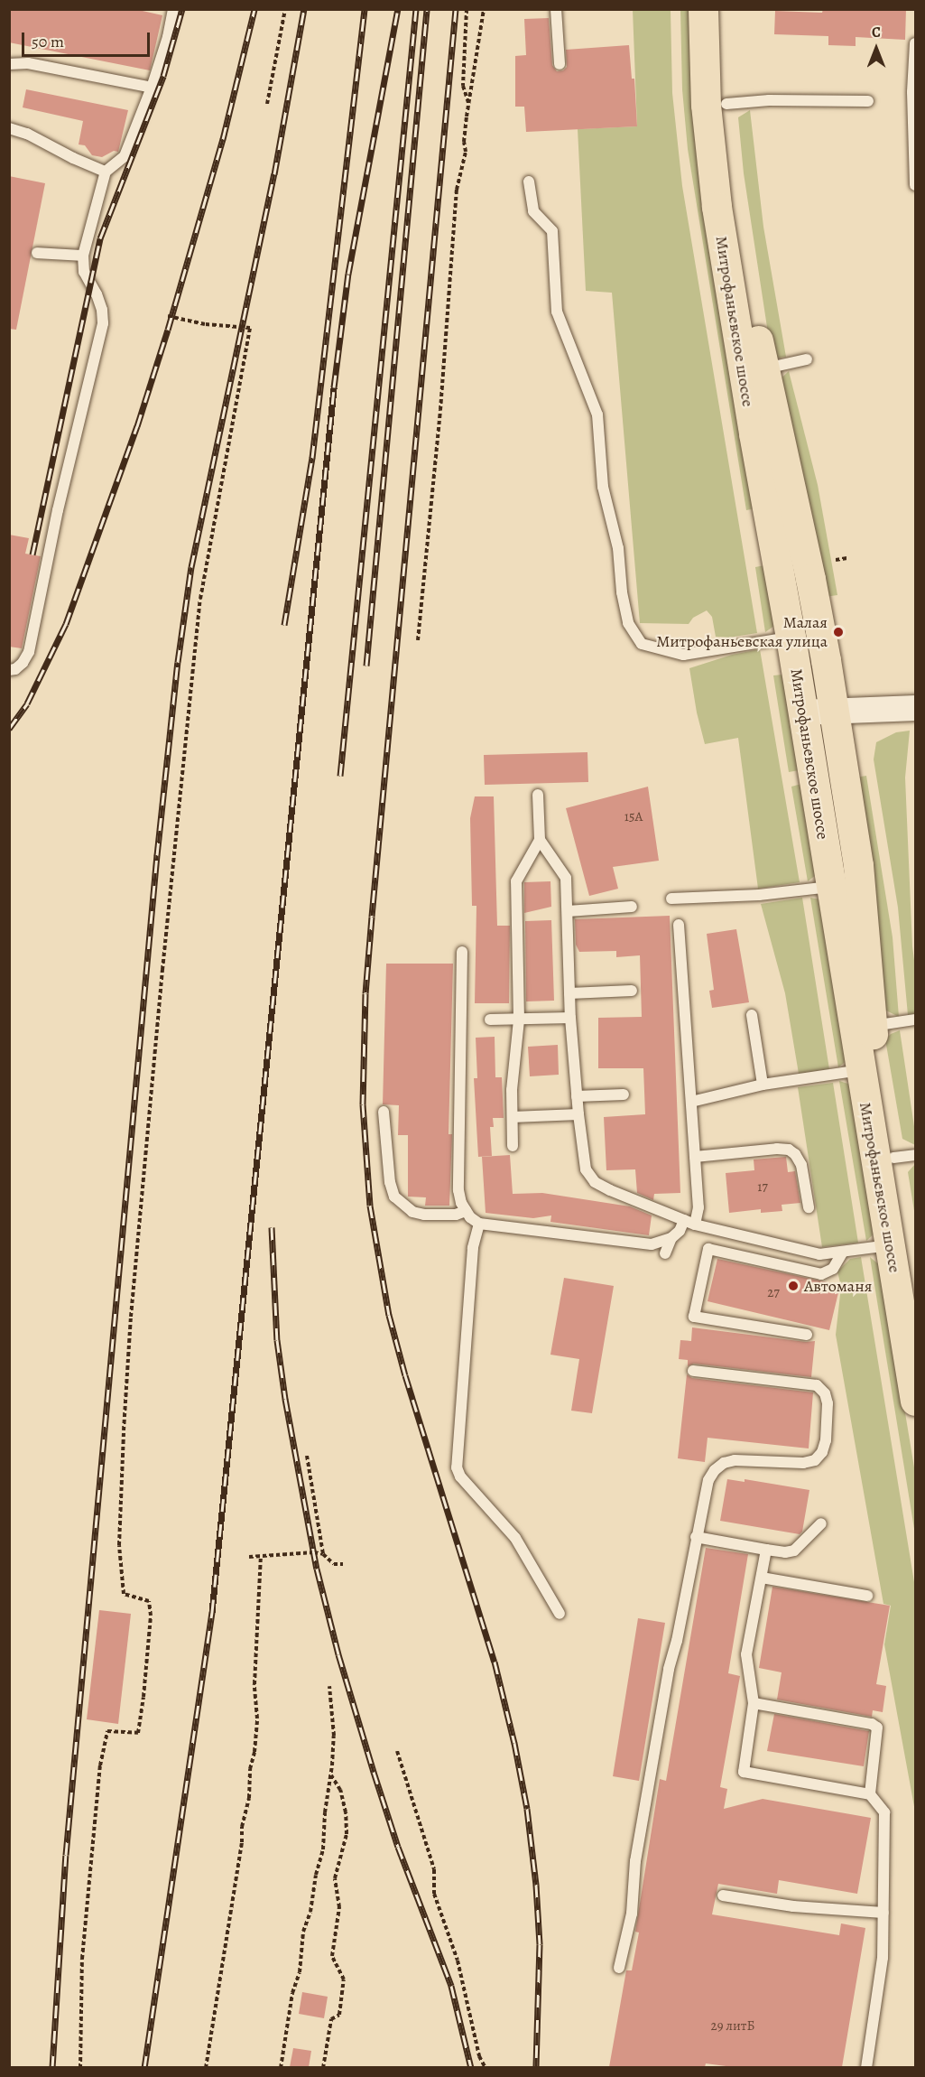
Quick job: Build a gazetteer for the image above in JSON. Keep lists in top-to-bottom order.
{
  "streets": {
    "main road": ["Митрофаньевское шоссе"]
  },
  "places": ["Малая Митрофаньевская улица", "Автоманя"],
  "house_numbers": [
    "15А",
    "17",
    "27",
    "29 литБ"
  ],
  "scale_bar": "50 m",
  "north": "top"
}
